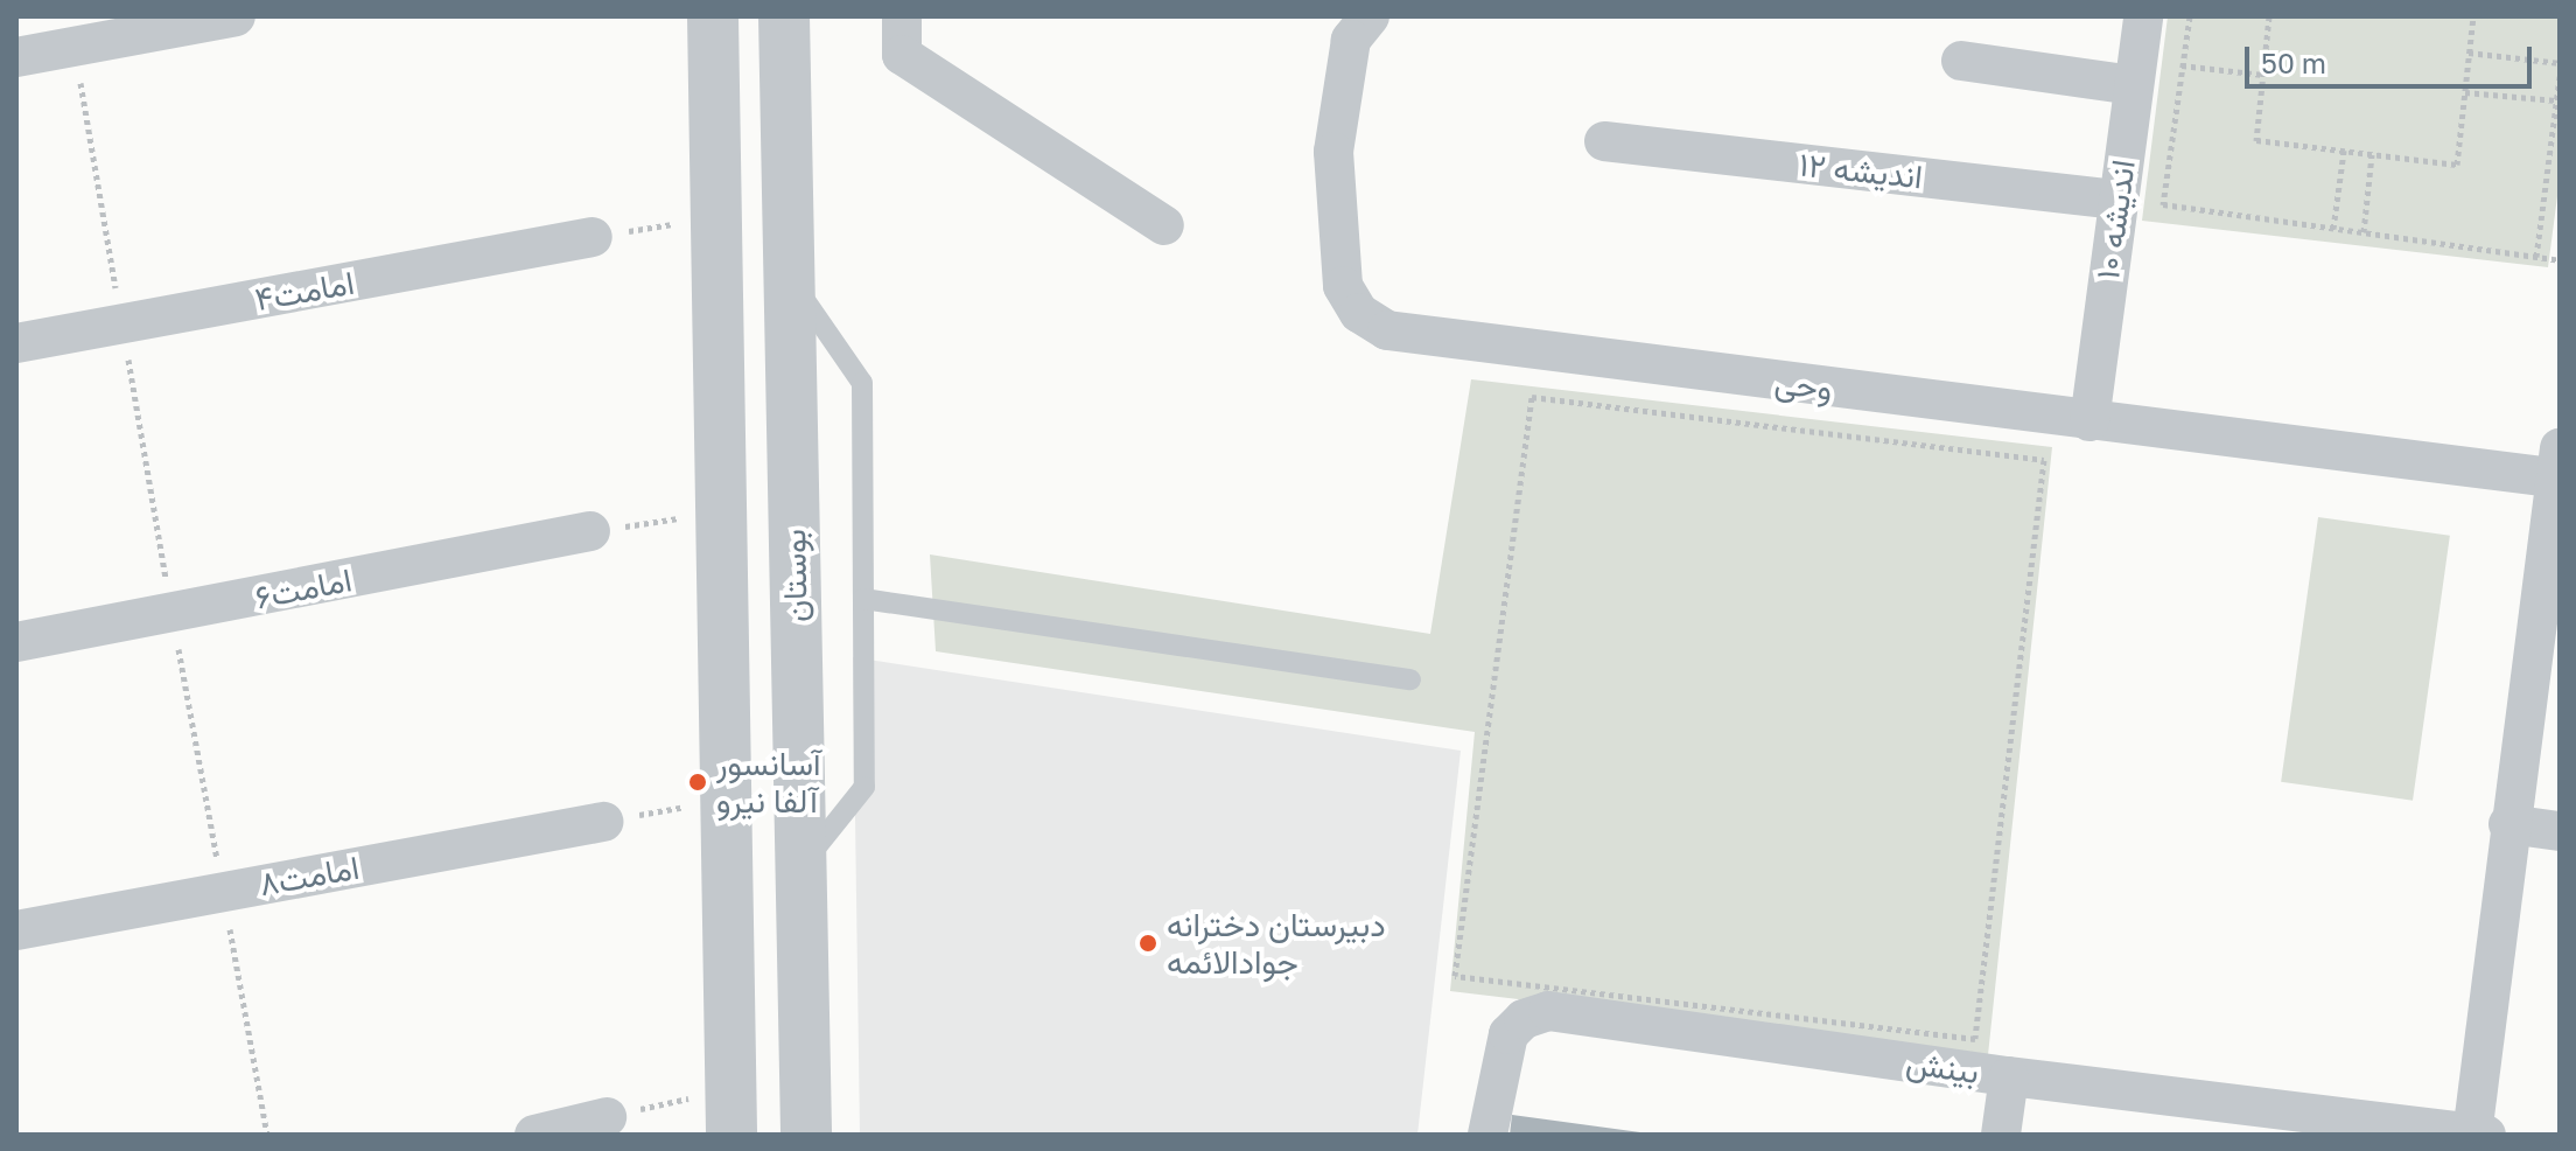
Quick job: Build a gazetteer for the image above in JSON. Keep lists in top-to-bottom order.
{
  "streets": {
    "street": [
      "اندیشه ۱۲",
      "اندیشه ۱۰",
      "امامت۴",
      "وحی",
      "بوستان",
      "امامت۶",
      "امامت۸",
      "بینش"
    ]
  },
  "crossings": [
    ["اندیشه ۱۲", "اندیشه ۱۰"],
    ["اندیشه ۱۰", "وحی"]
  ],
  "places": ["آسانسور آلفا نيرو", "دبیرستان دخترانه جوادالائمه"],
  "scale_bar": "50 m"
}
